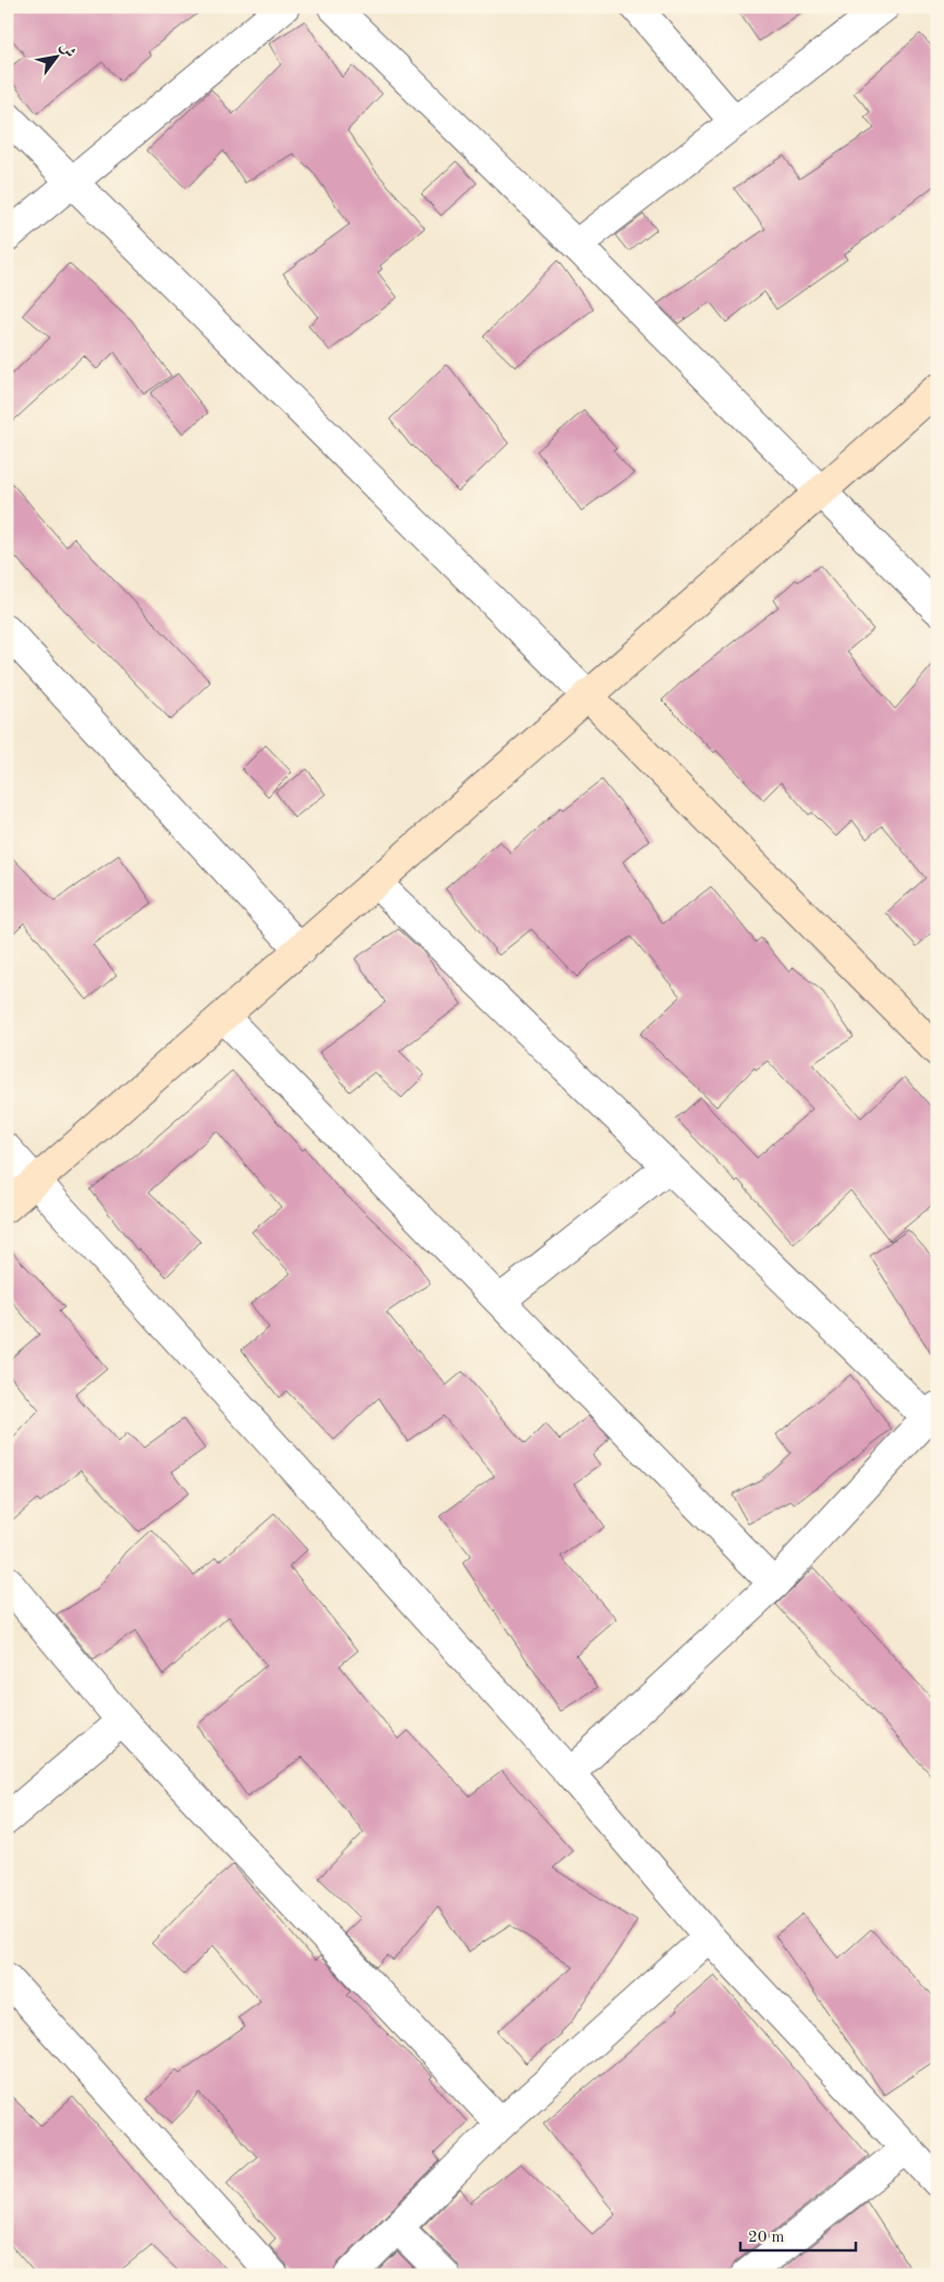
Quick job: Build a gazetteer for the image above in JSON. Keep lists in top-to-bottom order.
{
  "scale_bar": "20 m",
  "north": "top right"
}
